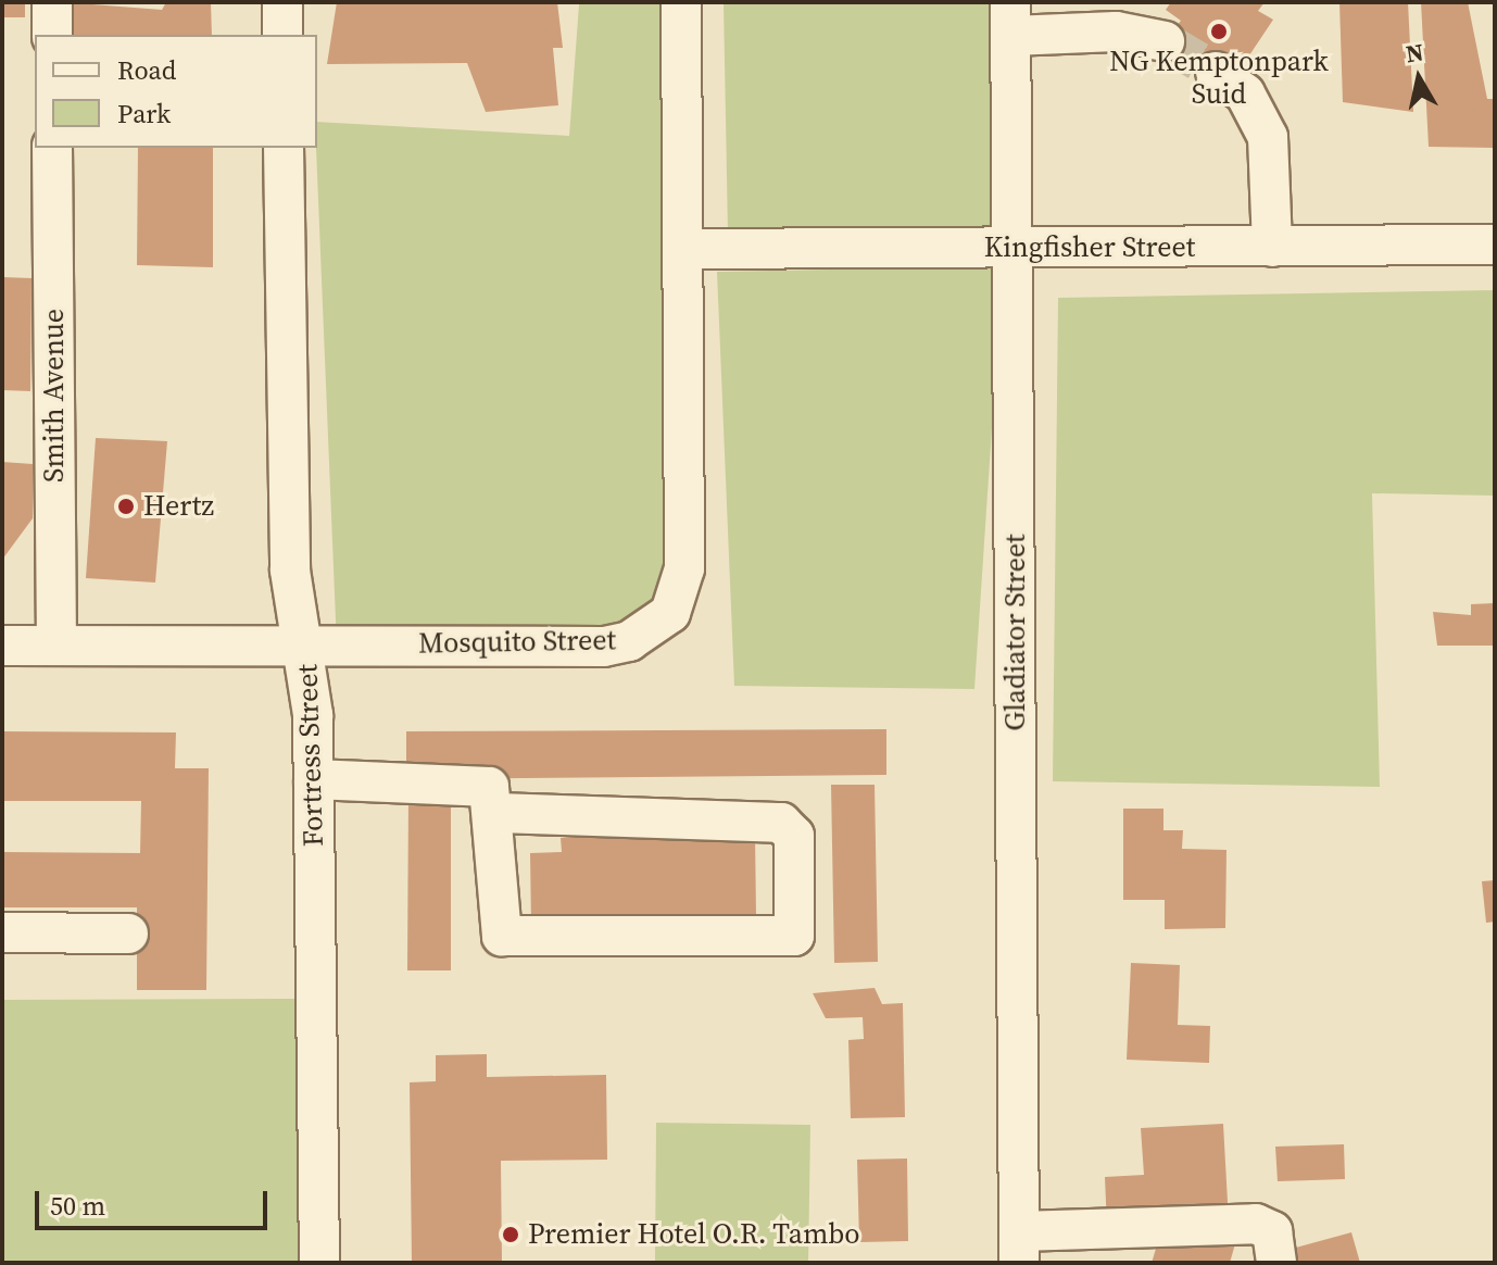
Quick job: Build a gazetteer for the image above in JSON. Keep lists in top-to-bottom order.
{
  "streets": {
    "street": [
      "Kingfisher Street",
      "Smith Avenue",
      "Gladiator Street",
      "Mosquito Street",
      "Fortress Street"
    ]
  },
  "crossings": [
    ["Kingfisher Street", "Gladiator Street"],
    ["Kingfisher Street", "Mosquito Street"],
    ["Smith Avenue", "Mosquito Street"],
    ["Mosquito Street", "Fortress Street"]
  ],
  "places": ["NG Kemptonpark Suid", "Hertz", "Premier Hotel O.R. Tambo"],
  "legend": ["Road", "Park"],
  "scale_bar": "50 m",
  "north": "top"
}
